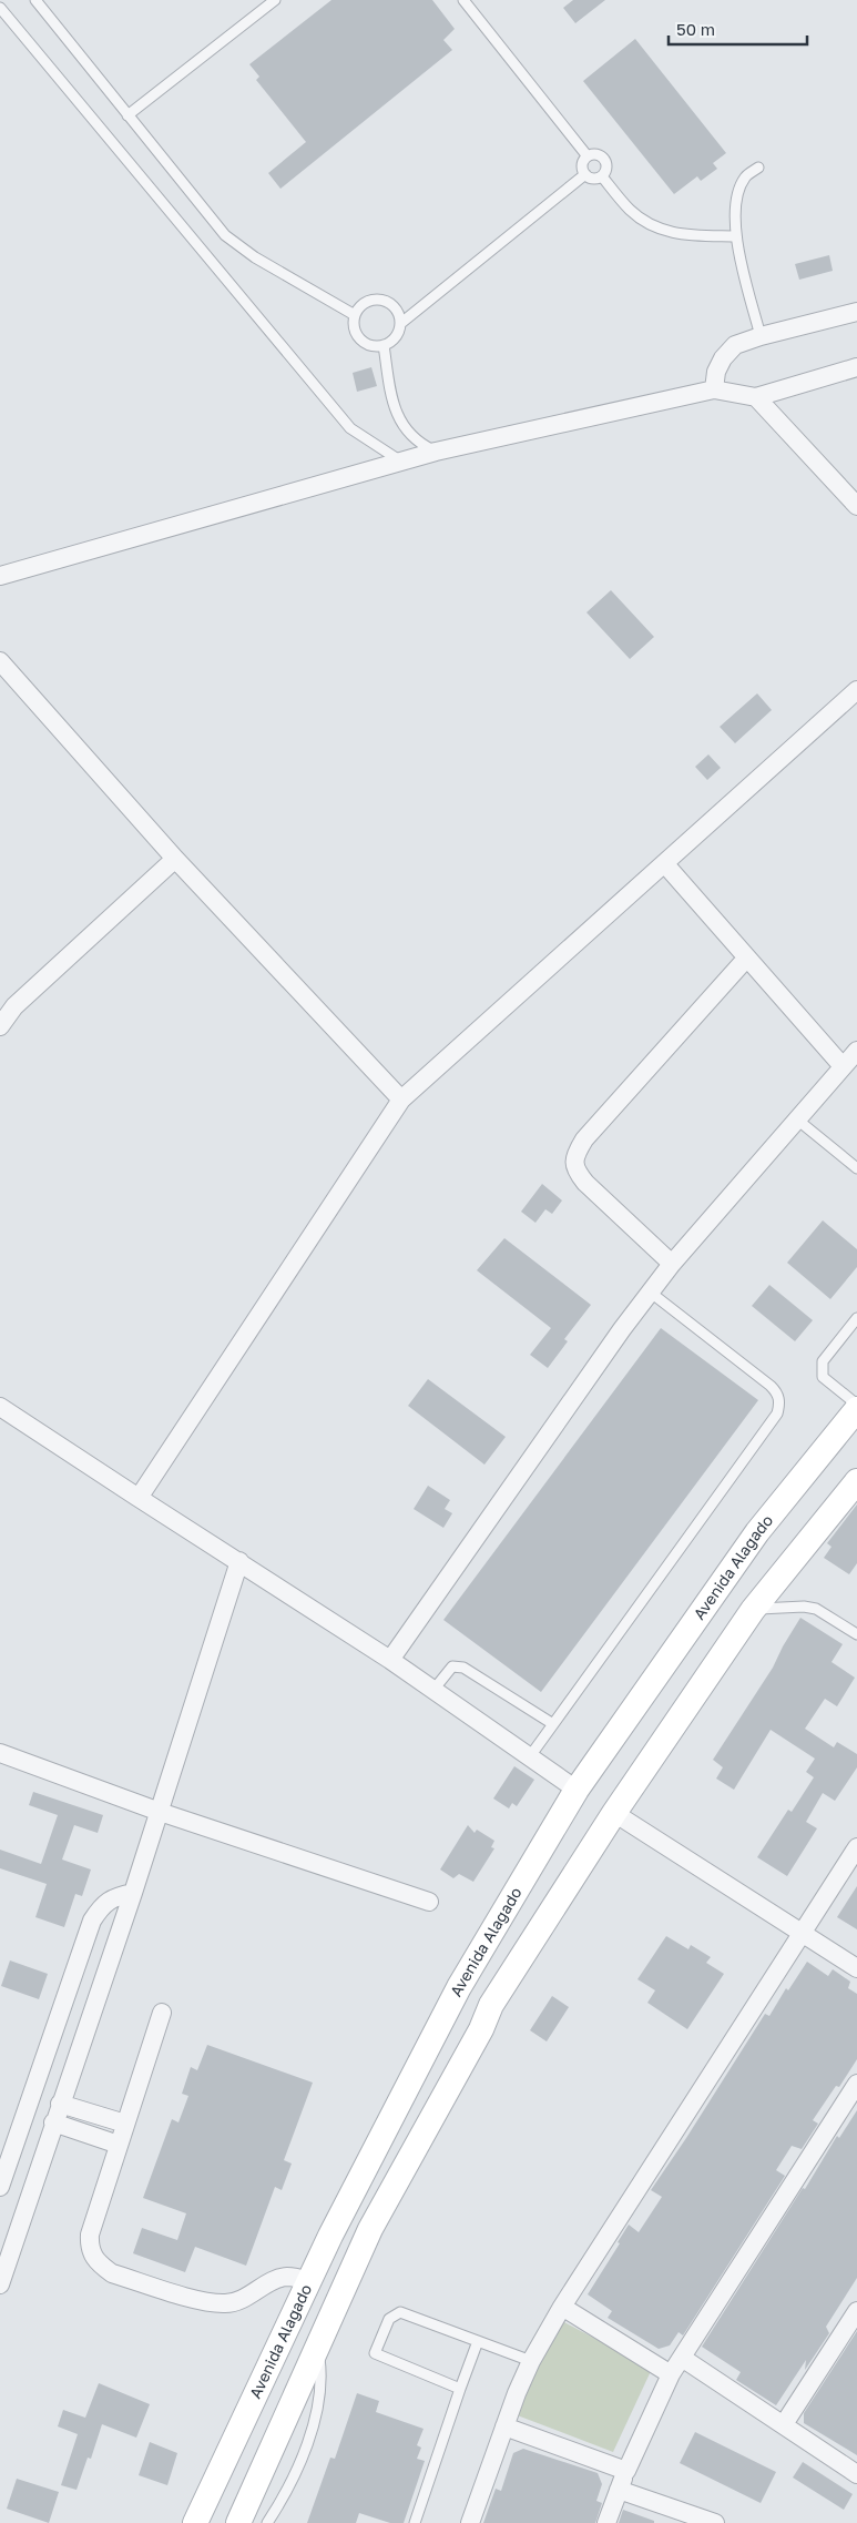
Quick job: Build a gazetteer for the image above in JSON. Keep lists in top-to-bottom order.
{
  "streets": {
    "main road": ["Avenida Alagado"]
  },
  "scale_bar": "50 m"
}
